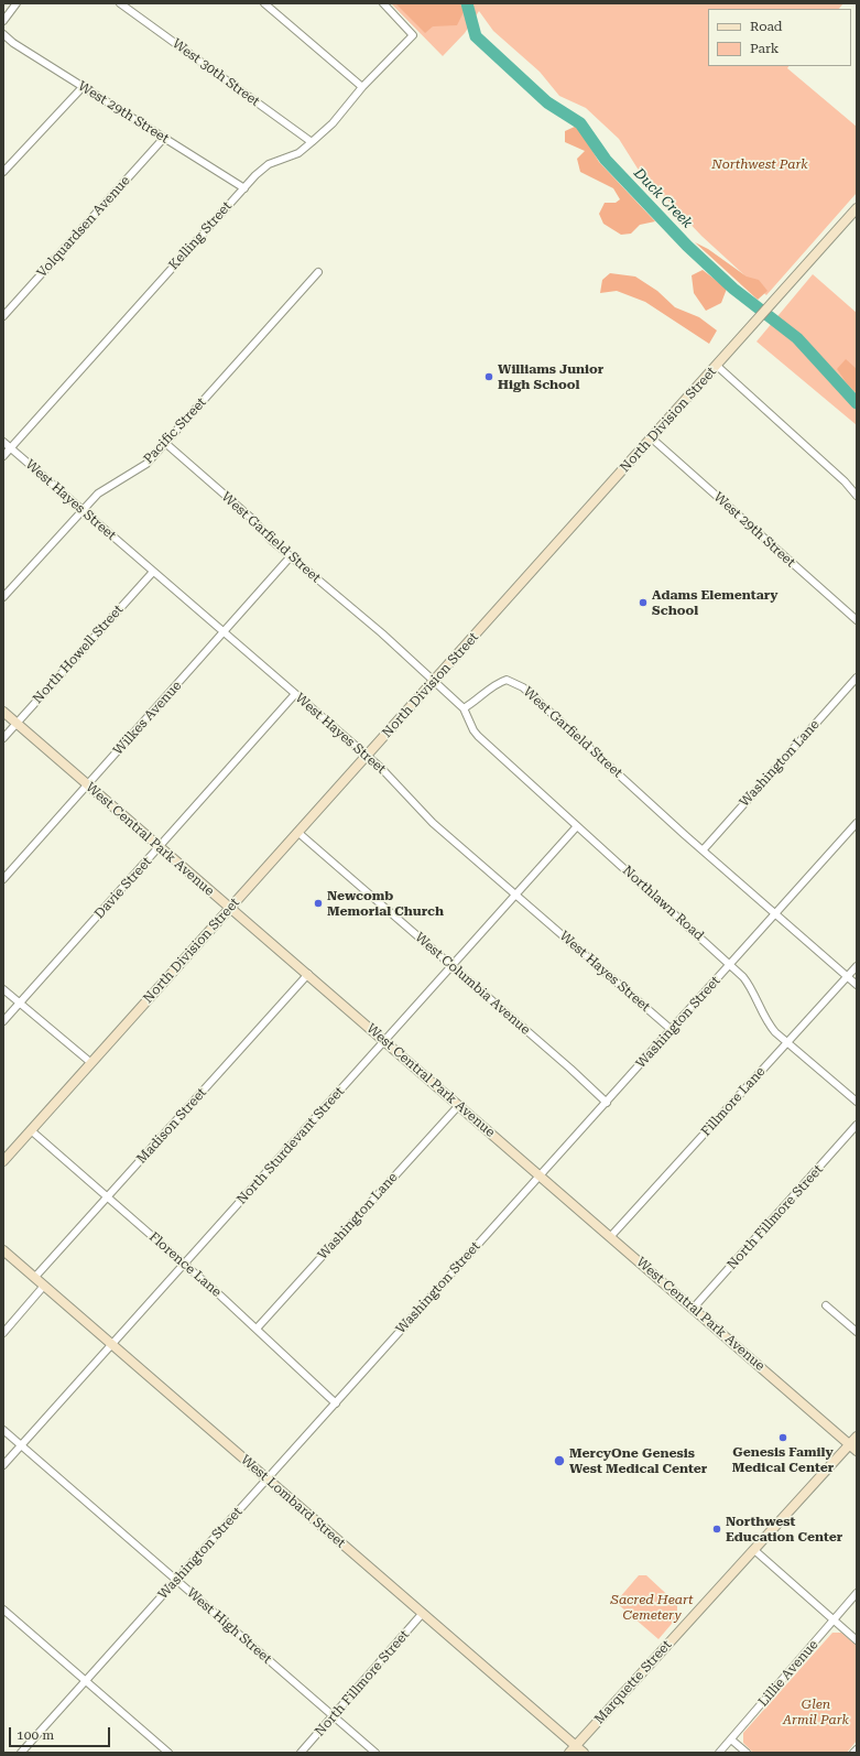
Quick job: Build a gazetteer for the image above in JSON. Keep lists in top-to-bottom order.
{
  "streets": {
    "main road": [
      "North Division Street",
      "West Central Park Avenue",
      "West Lombard Street",
      "Marquette Street"
    ],
    "street": [
      "West 30th Street",
      "West 29th Street",
      "Volquardsen Avenue",
      "Kelling Street",
      "Pacific Street",
      "West Hayes Street",
      "West Garfield Street",
      "North Howell Street",
      "Wilkes Avenue",
      "Washington Lane",
      "Davie Street",
      "Northlawn Road",
      "West Columbia Avenue",
      "Washington Street",
      "Fillmore Lane",
      "Madison Street",
      "North Sturdevant Street",
      "North Fillmore Street",
      "Florence Lane",
      "West High Street",
      "Lillie Avenue"
    ]
  },
  "crossings": [
    ["West 30th Street", "Kelling Street"],
    ["West 29th Street", "Volquardsen Avenue"],
    ["West 29th Street", "Kelling Street"],
    ["West 29th Street", "North Division Street"],
    ["Kelling Street", "West Hayes Street"],
    ["North Division Street", "West Hayes Street"],
    ["North Division Street", "West Garfield Street"],
    ["North Division Street", "West Central Park Avenue"],
    ["North Division Street", "West Columbia Avenue"],
    ["North Division Street", "Florence Lane"],
    ["Pacific Street", "West Hayes Street"],
    ["Pacific Street", "West Garfield Street"],
    ["West Hayes Street", "North Howell Street"],
    ["West Hayes Street", "Wilkes Avenue"],
    ["West Hayes Street", "Davie Street"],
    ["West Hayes Street", "Washington Street"],
    ["West Hayes Street", "North Sturdevant Street"],
    ["West Garfield Street", "Wilkes Avenue"],
    ["West Garfield Street", "Washington Lane"],
    ["West Garfield Street", "Northlawn Road"],
    ["West Garfield Street", "Washington Street"],
    ["West Garfield Street", "Fillmore Lane"],
    ["North Howell Street", "West Central Park Avenue"],
    ["Wilkes Avenue", "West Central Park Avenue"],
    ["Washington Lane", "West Central Park Avenue"],
    ["Washington Lane", "Florence Lane"],
    ["West Central Park Avenue", "Davie Street"],
    ["West Central Park Avenue", "Washington Street"],
    ["West Central Park Avenue", "Fillmore Lane"],
    ["West Central Park Avenue", "Madison Street"],
    ["West Central Park Avenue", "North Sturdevant Street"],
    ["West Central Park Avenue", "North Fillmore Street"],
    ["West Central Park Avenue", "Marquette Street"],
    ["Northlawn Road", "Washington Street"],
    ["Northlawn Road", "Fillmore Lane"],
    ["Northlawn Road", "North Sturdevant Street"],
    ["West Columbia Avenue", "Washington Street"],
    ["West Columbia Avenue", "North Sturdevant Street"],
    ["Washington Street", "Florence Lane"],
    ["Washington Street", "West Lombard Street"],
    ["Washington Street", "West High Street"],
    ["Madison Street", "Florence Lane"],
    ["Madison Street", "West Lombard Street"],
    ["North Sturdevant Street", "Florence Lane"],
    ["North Sturdevant Street", "West Lombard Street"],
    ["North Sturdevant Street", "West High Street"],
    ["North Fillmore Street", "West Lombard Street"],
    ["North Fillmore Street", "West High Street"],
    ["West Lombard Street", "Marquette Street"]
  ],
  "water": ["Duck Creek"],
  "parks": ["Northwest Park", "Sacred Heart Cemetery", "Glen Armil Park"],
  "places": [
    "Williams Junior High School",
    "Adams Elementary School",
    "Newcomb Memorial Church",
    "Genesis Family Medical Center",
    "MercyOne Genesis West Medical Center",
    "Northwest Education Center"
  ],
  "legend": ["Road", "Park"],
  "scale_bar": "100 m"
}
